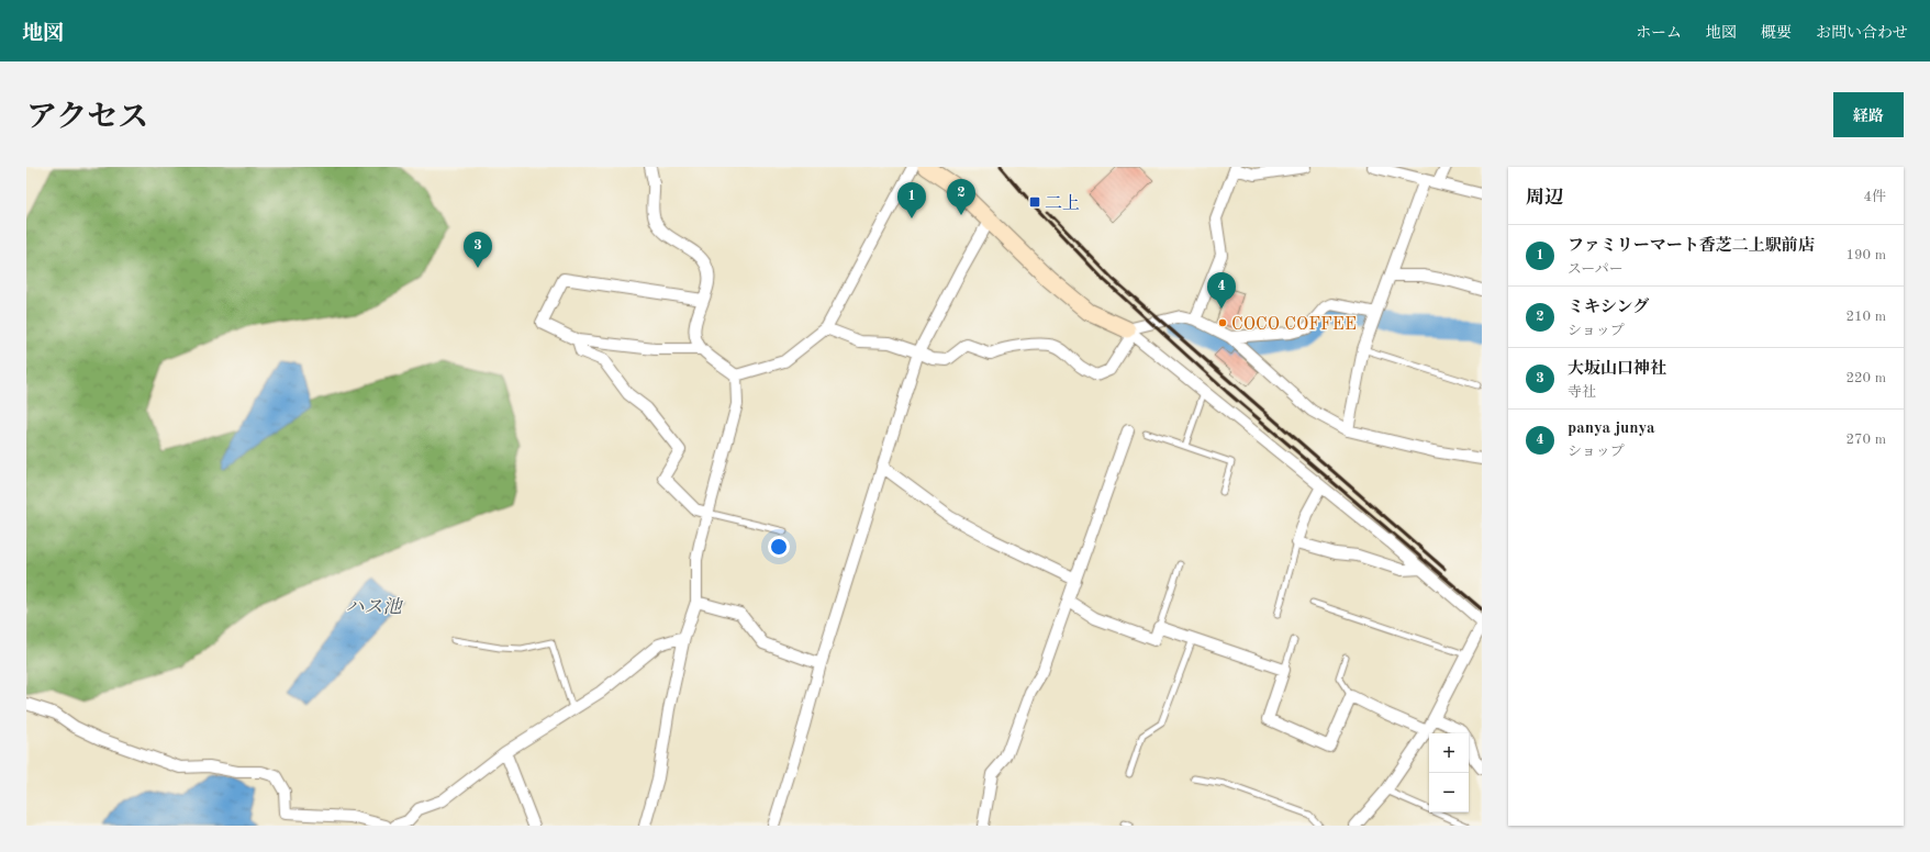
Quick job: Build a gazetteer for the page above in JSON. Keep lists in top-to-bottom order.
{
  "water": ["ハス池"],
  "places": {
    "transit": ["二上"],
    "other": ["COCO COFFEE"]
  },
  "page": {
    "header": "地図",
    "nav": [
      "ホーム",
      "地図",
      "概要",
      "お問い合わせ"
    ],
    "title": "アクセス",
    "buttons": "経路",
    "heading": ["周辺", "4件"],
    "pins": [
      "2",
      "1",
      "3",
      "4"
    ],
    "list": [
      {
        "mark": "1",
        "name": "ファミリーマート香芝二上駅前店",
        "note": "スーパー",
        "value": "190 m"
      },
      {
        "mark": "2",
        "name": "ミキシング",
        "note": "ショップ",
        "value": "210 m"
      },
      {
        "mark": "3",
        "name": "大坂山口神社",
        "note": "寺社",
        "value": "220 m"
      },
      {
        "mark": "4",
        "name": "panya junya",
        "note": "ショップ",
        "value": "270 m"
      }
    ],
    "map_buttons": ["+", "−"]
  }
}
